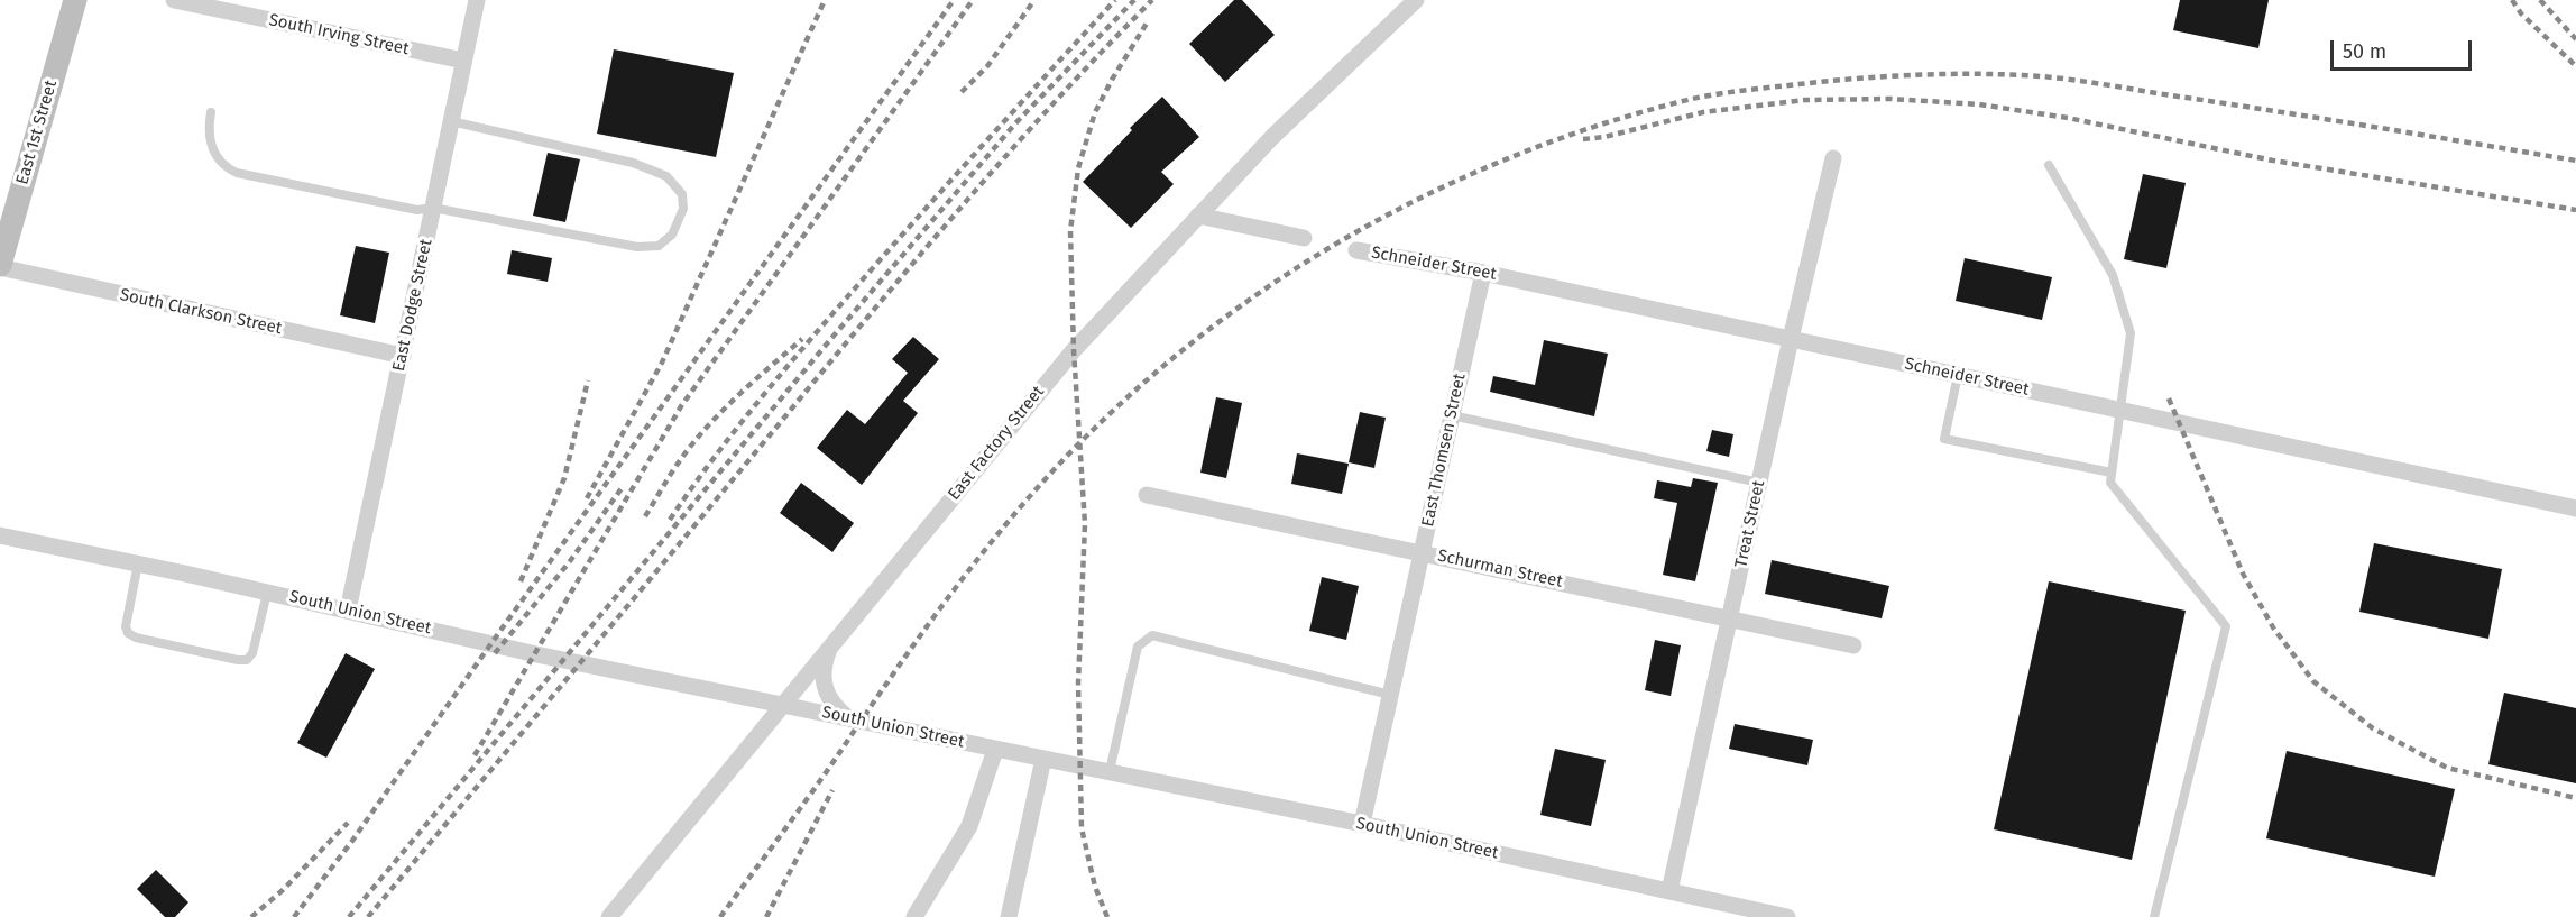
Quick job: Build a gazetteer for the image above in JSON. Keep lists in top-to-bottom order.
{
  "streets": {
    "main road": ["East 1st Street"],
    "street": [
      "South Irving Street",
      "Schneider Street",
      "East Dodge Street",
      "South Clarkson Street",
      "East Factory Street",
      "East Thomsen Street",
      "Treat Street",
      "Schurman Street",
      "South Union Street"
    ]
  },
  "crossings": [
    ["South Irving Street", "East Dodge Street"],
    ["East 1st Street", "South Clarkson Street"],
    ["Schneider Street", "East Thomsen Street"],
    ["Schneider Street", "Treat Street"],
    ["East Dodge Street", "South Clarkson Street"],
    ["East Dodge Street", "South Union Street"],
    ["East Factory Street", "South Union Street"],
    ["East Thomsen Street", "Schurman Street"],
    ["East Thomsen Street", "South Union Street"],
    ["Treat Street", "Schurman Street"],
    ["Treat Street", "South Union Street"]
  ],
  "scale_bar": "50 m"
}
